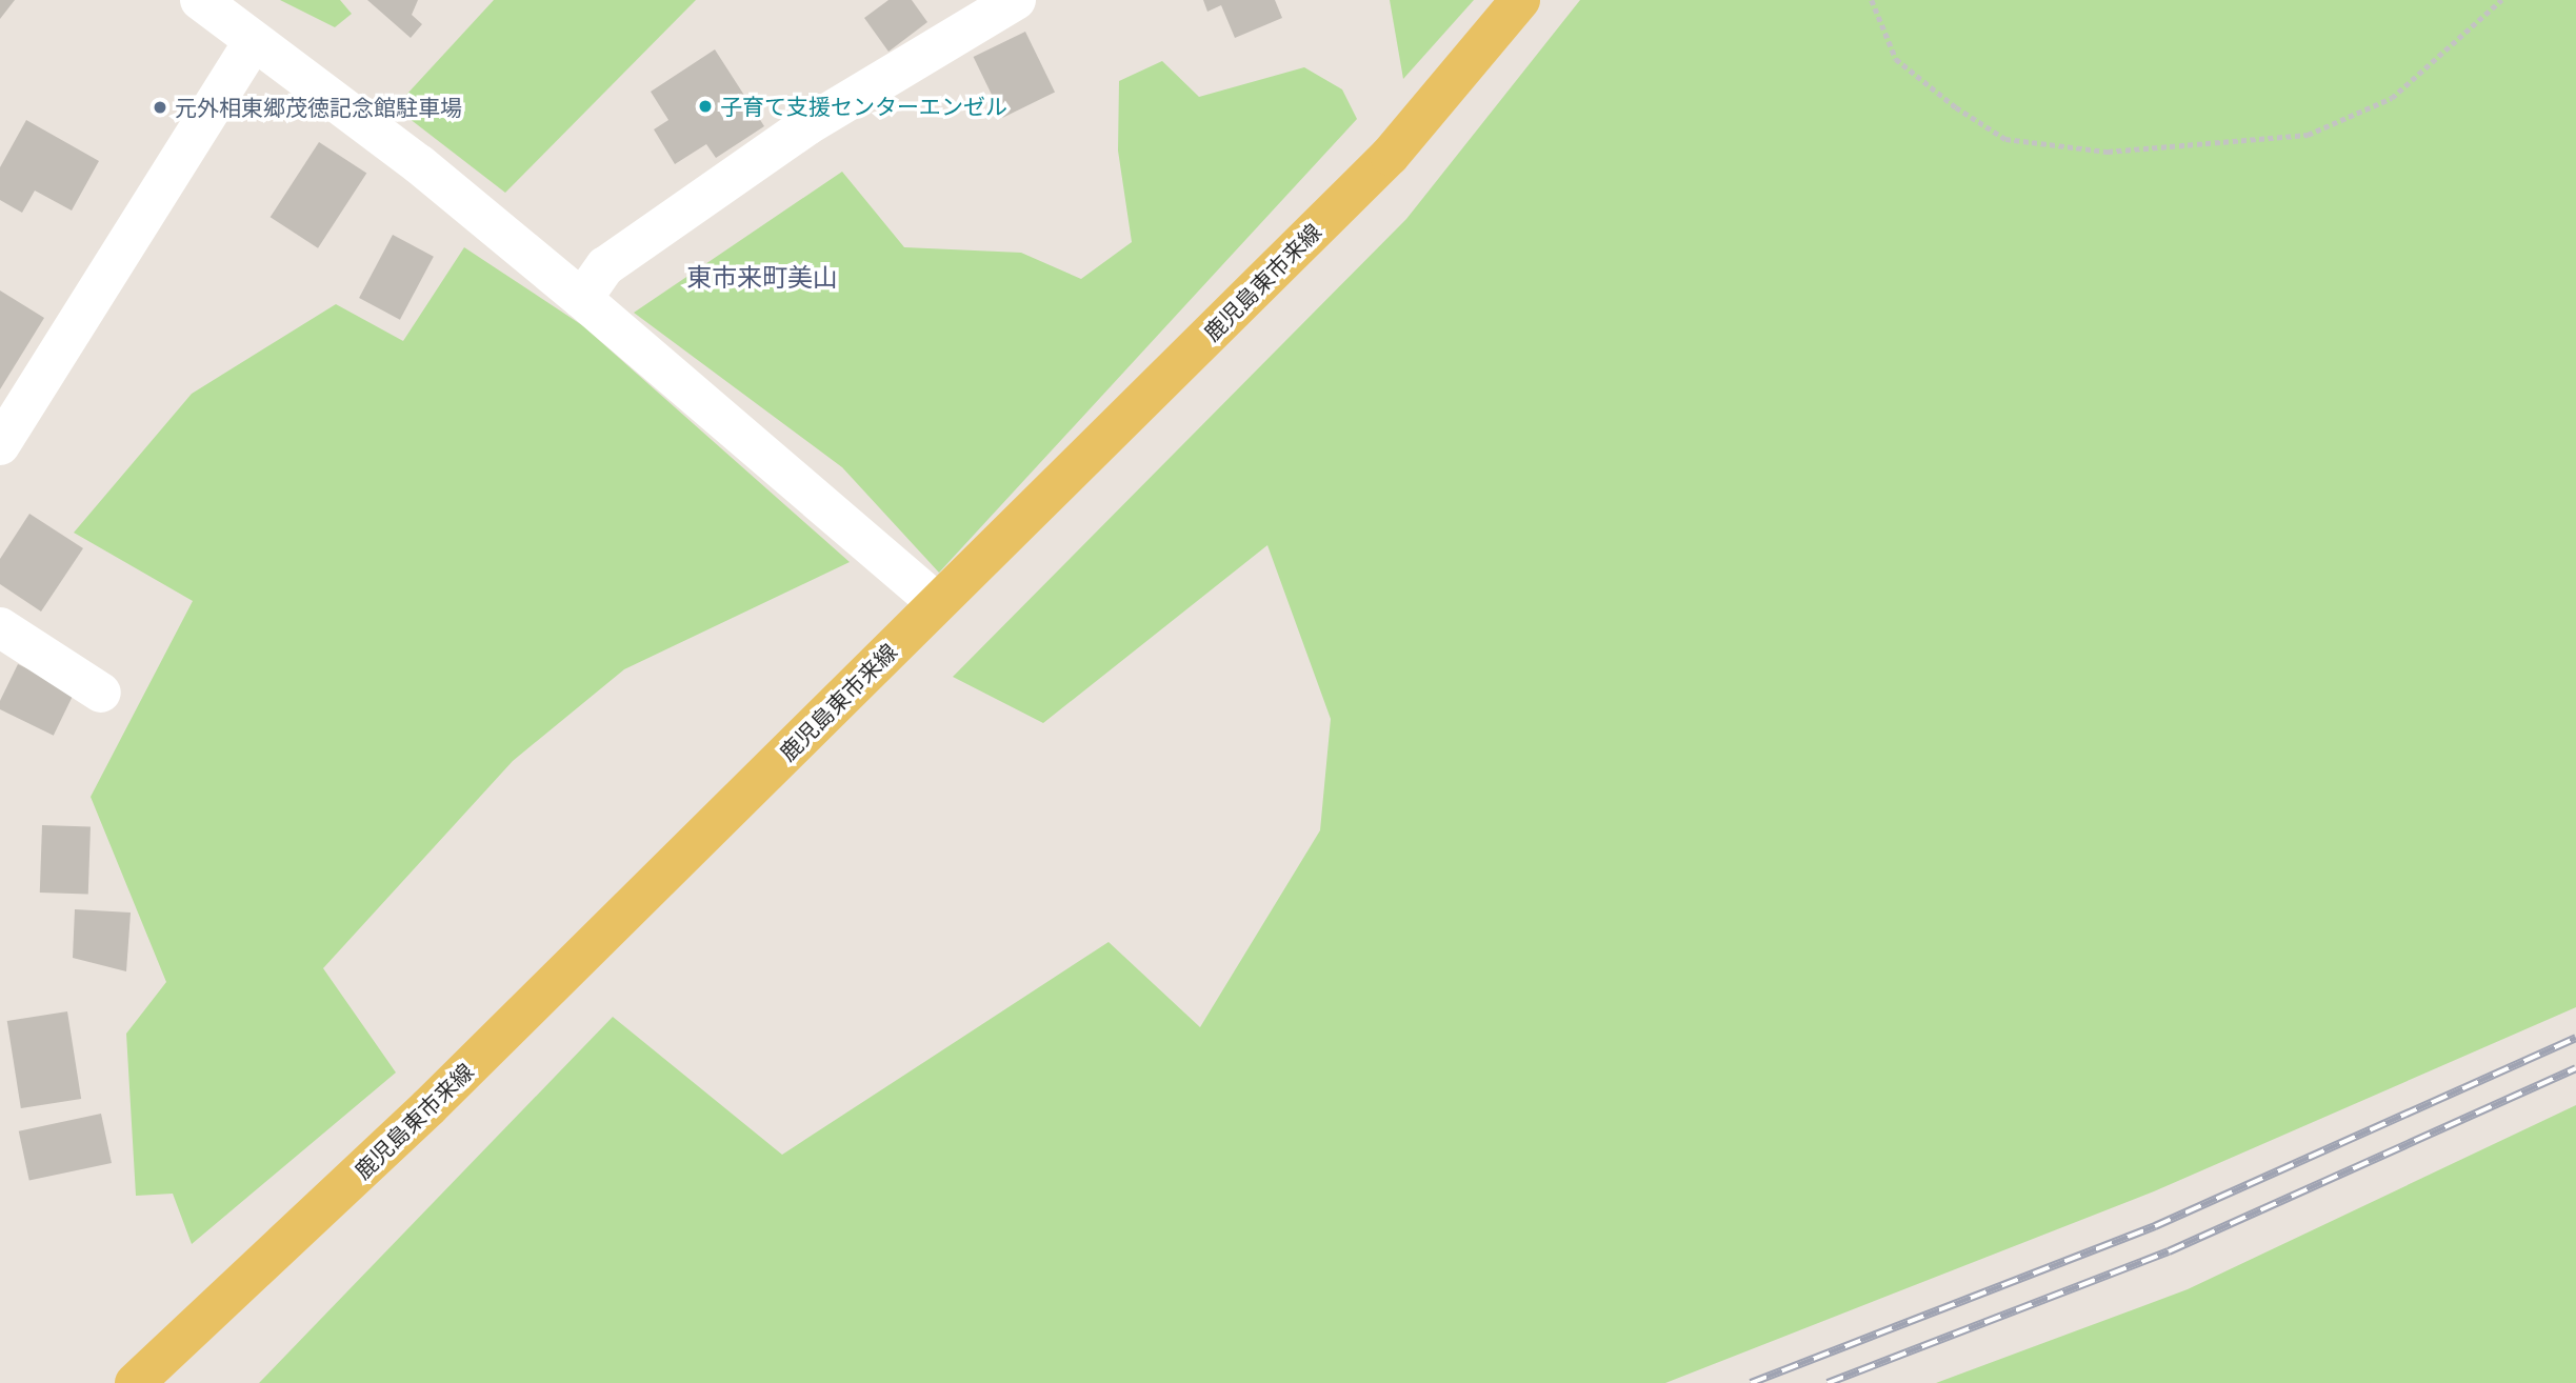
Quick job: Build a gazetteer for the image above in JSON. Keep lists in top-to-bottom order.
{
  "streets": {
    "main road": ["鹿児島東市来線"]
  },
  "districts": ["東市来町美山"],
  "places": ["子育て支援センターエンゼル", "元外相東郷茂徳記念館駐車場"]
}
